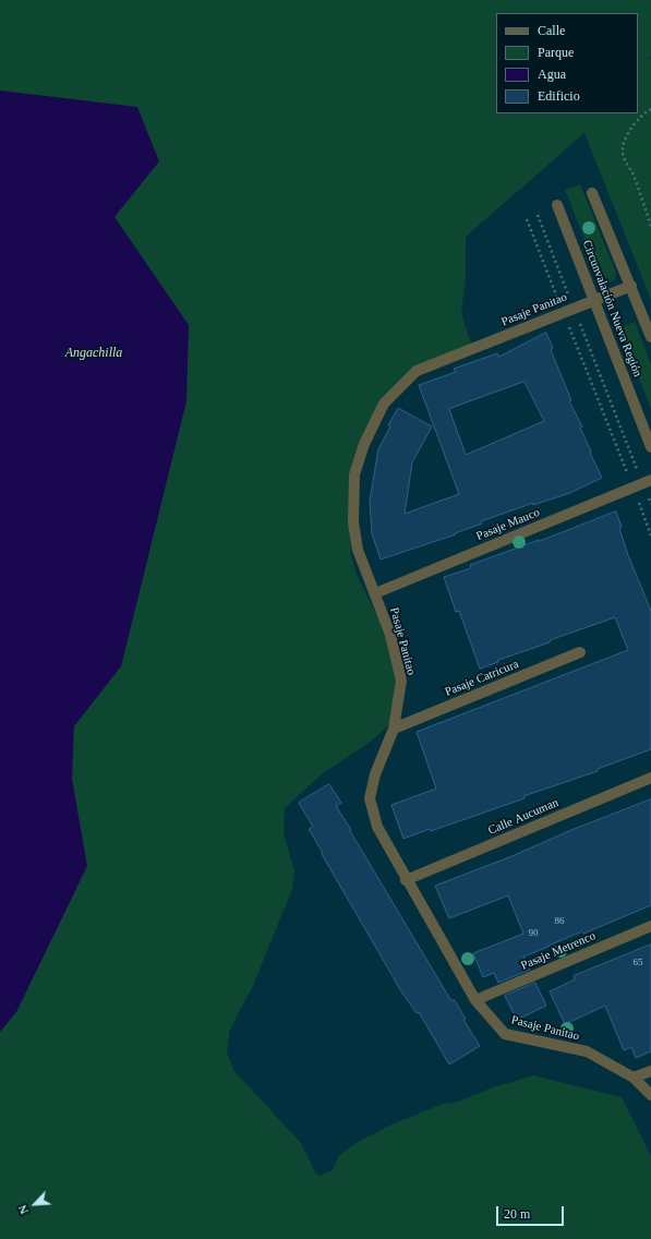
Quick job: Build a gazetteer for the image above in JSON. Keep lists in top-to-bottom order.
{
  "streets": {
    "street": [
      "Circunvalación Nueva Región",
      "Pasaje Panitao",
      "Pasaje Mauco",
      "Pasaje Catricura",
      "Calle Aucuman",
      "Pasaje Metrenco"
    ]
  },
  "crossings": [
    ["Circunvalación Nueva Región", "Pasaje Panitao"],
    ["Pasaje Panitao", "Pasaje Mauco"],
    ["Pasaje Panitao", "Pasaje Catricura"],
    ["Pasaje Panitao", "Calle Aucuman"],
    ["Pasaje Panitao", "Pasaje Metrenco"]
  ],
  "water": ["Angachilla"],
  "house_numbers": ["86", "90", "65"],
  "legend": [
    "Calle",
    "Parque",
    "Agua",
    "Edificio"
  ],
  "scale_bar": "20 m",
  "north": "bottom left"
}
